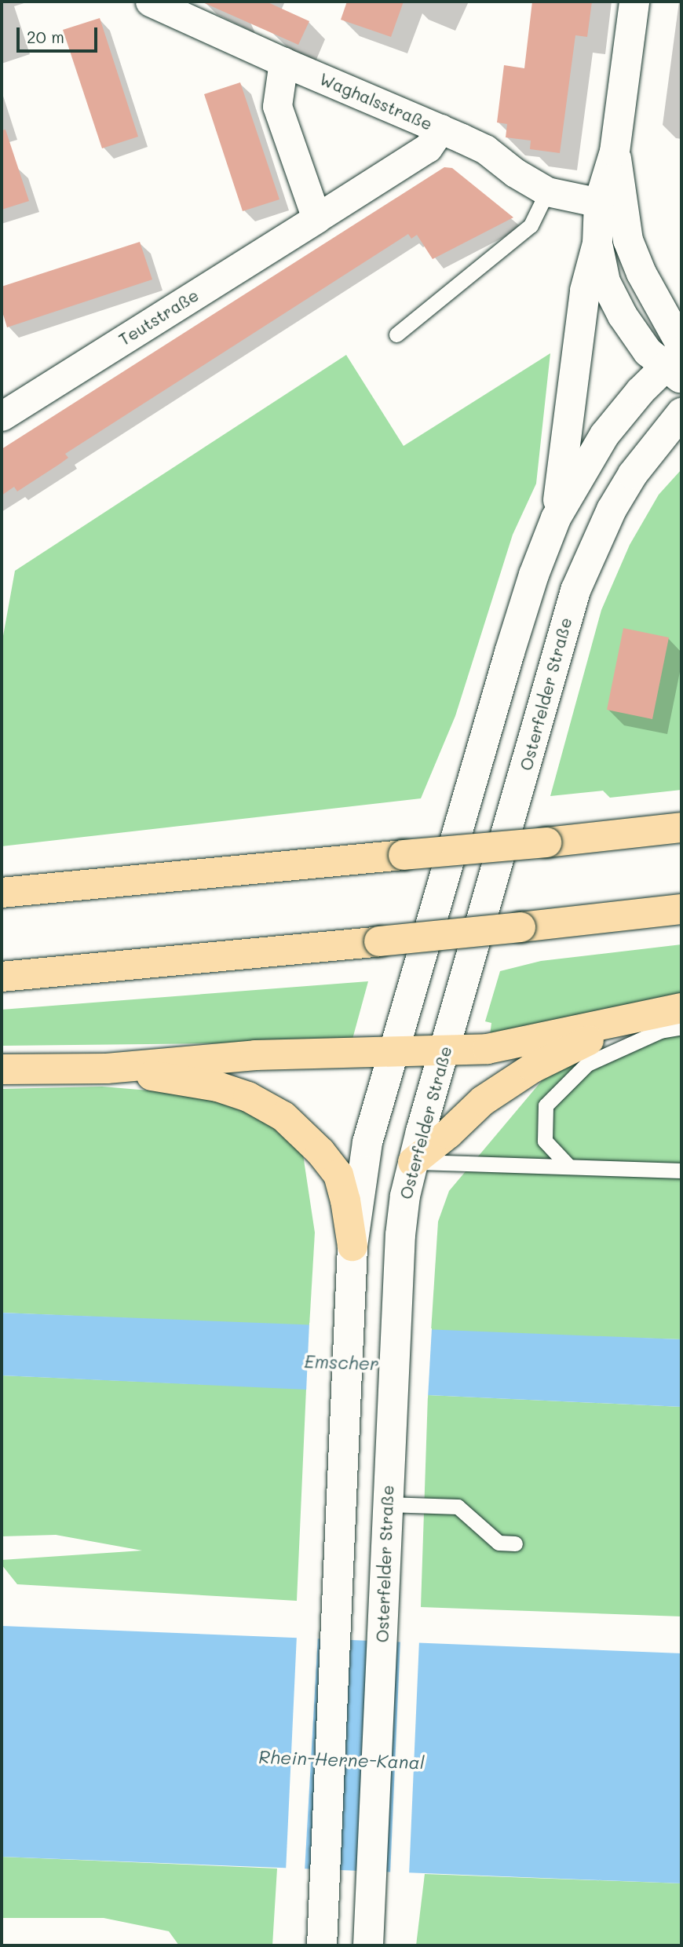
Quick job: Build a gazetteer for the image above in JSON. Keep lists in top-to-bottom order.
{
  "streets": {
    "main road": ["Osterfelder Straße"],
    "street": ["Waghalsstraße", "Teutstraße"]
  },
  "crossings": [
    ["Waghalsstraße", "Teutstraße"]
  ],
  "water": ["Emscher", "Rhein-Herne-Kanal"],
  "scale_bar": "20 m"
}
